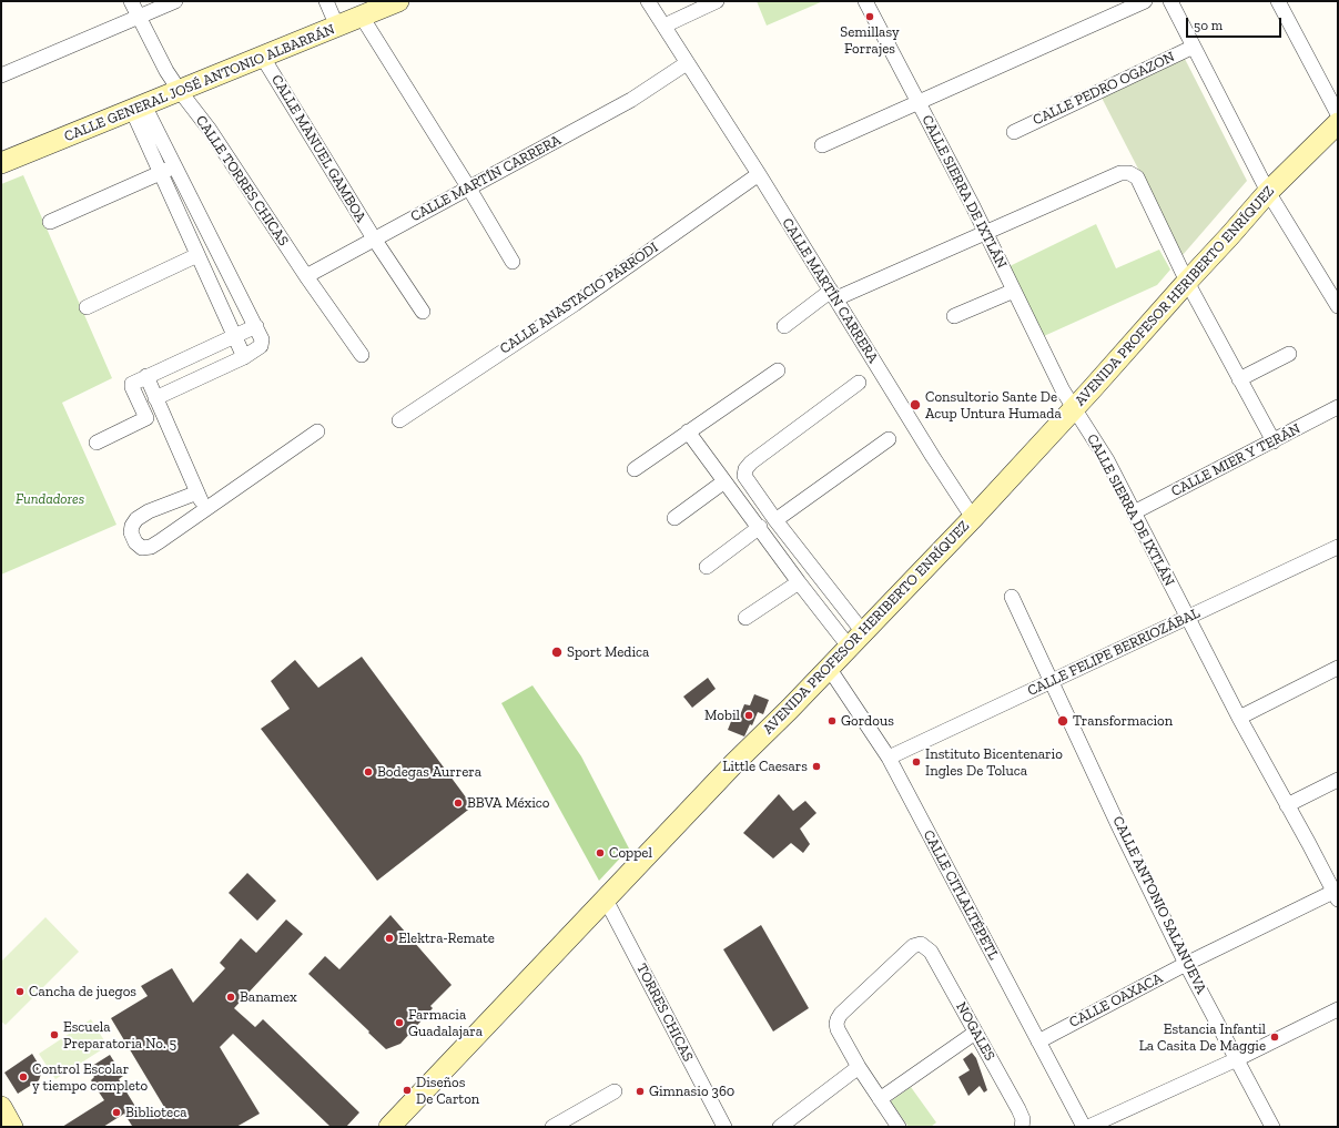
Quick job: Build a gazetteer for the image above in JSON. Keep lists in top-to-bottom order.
{
  "streets": {
    "main road": ["CALLE GENERAL JOSÉ ANTONIO ALBARRÁN", "AVENIDA PROFESOR HERIBERTO ENRÍQUEZ"],
    "street": [
      "CALLE PEDRO OGAZON",
      "CALLE MANUEL GAMBOA",
      "CALLE MARTÍN CARRERA",
      "CALLE TORRES CHICAS",
      "CALLE SIERRA DE IXTLÁN",
      "CALLE ANASTACIO PARRODI",
      "CALLE MIER Y TERÁN",
      "CALLE FELIPE BERRIOZÁBAL",
      "CALLE CITLALTÉPETL",
      "CALLE ANTONIO SALANUEVA",
      "CALLE OAXACA",
      "TORRES CHICAS",
      "NOGALES"
    ]
  },
  "crossings": [
    ["CALLE GENERAL JOSÉ ANTONIO ALBARRÁN", "CALLE MANUEL GAMBOA"],
    ["CALLE GENERAL JOSÉ ANTONIO ALBARRÁN", "CALLE TORRES CHICAS"],
    ["CALLE MANUEL GAMBOA", "CALLE MARTÍN CARRERA"],
    ["CALLE MARTÍN CARRERA", "CALLE TORRES CHICAS"],
    ["CALLE MARTÍN CARRERA", "AVENIDA PROFESOR HERIBERTO ENRÍQUEZ"],
    ["CALLE MARTÍN CARRERA", "CALLE ANASTACIO PARRODI"],
    ["CALLE SIERRA DE IXTLÁN", "AVENIDA PROFESOR HERIBERTO ENRÍQUEZ"],
    ["CALLE SIERRA DE IXTLÁN", "CALLE MIER Y TERÁN"],
    ["CALLE SIERRA DE IXTLÁN", "CALLE FELIPE BERRIOZÁBAL"],
    ["CALLE SIERRA DE IXTLÁN", "CALLE OAXACA"],
    ["AVENIDA PROFESOR HERIBERTO ENRÍQUEZ", "CALLE CITLALTÉPETL"],
    ["AVENIDA PROFESOR HERIBERTO ENRÍQUEZ", "TORRES CHICAS"],
    ["CALLE FELIPE BERRIOZÁBAL", "CALLE CITLALTÉPETL"],
    ["CALLE FELIPE BERRIOZÁBAL", "CALLE ANTONIO SALANUEVA"],
    ["CALLE CITLALTÉPETL", "CALLE OAXACA"],
    ["CALLE ANTONIO SALANUEVA", "CALLE OAXACA"]
  ],
  "parks": ["Fundadores"],
  "places": [
    "Semillasy Forrajes",
    "Consultorio Sante De Acup Untura Humada",
    "Sport Medica",
    "Mobil",
    "Gordous",
    "Transformacion",
    "Instituto Bicentenario Ingles De Toluca",
    "Little Caesars",
    "Bodegas Aurrera",
    "BBVA México",
    "Coppel",
    "Elektra-Remate",
    "Cancha de juegos",
    "Banamex",
    "Farmacia Guadalajara",
    "Escuela Preparatoria No. 5",
    "Estancia Infantil La Casita De Maggie",
    "Control Escolar y tiempo completo",
    "Diseños De Carton",
    "Gimnasio 360",
    "Biblioteca"
  ],
  "scale_bar": "50 m"
}
